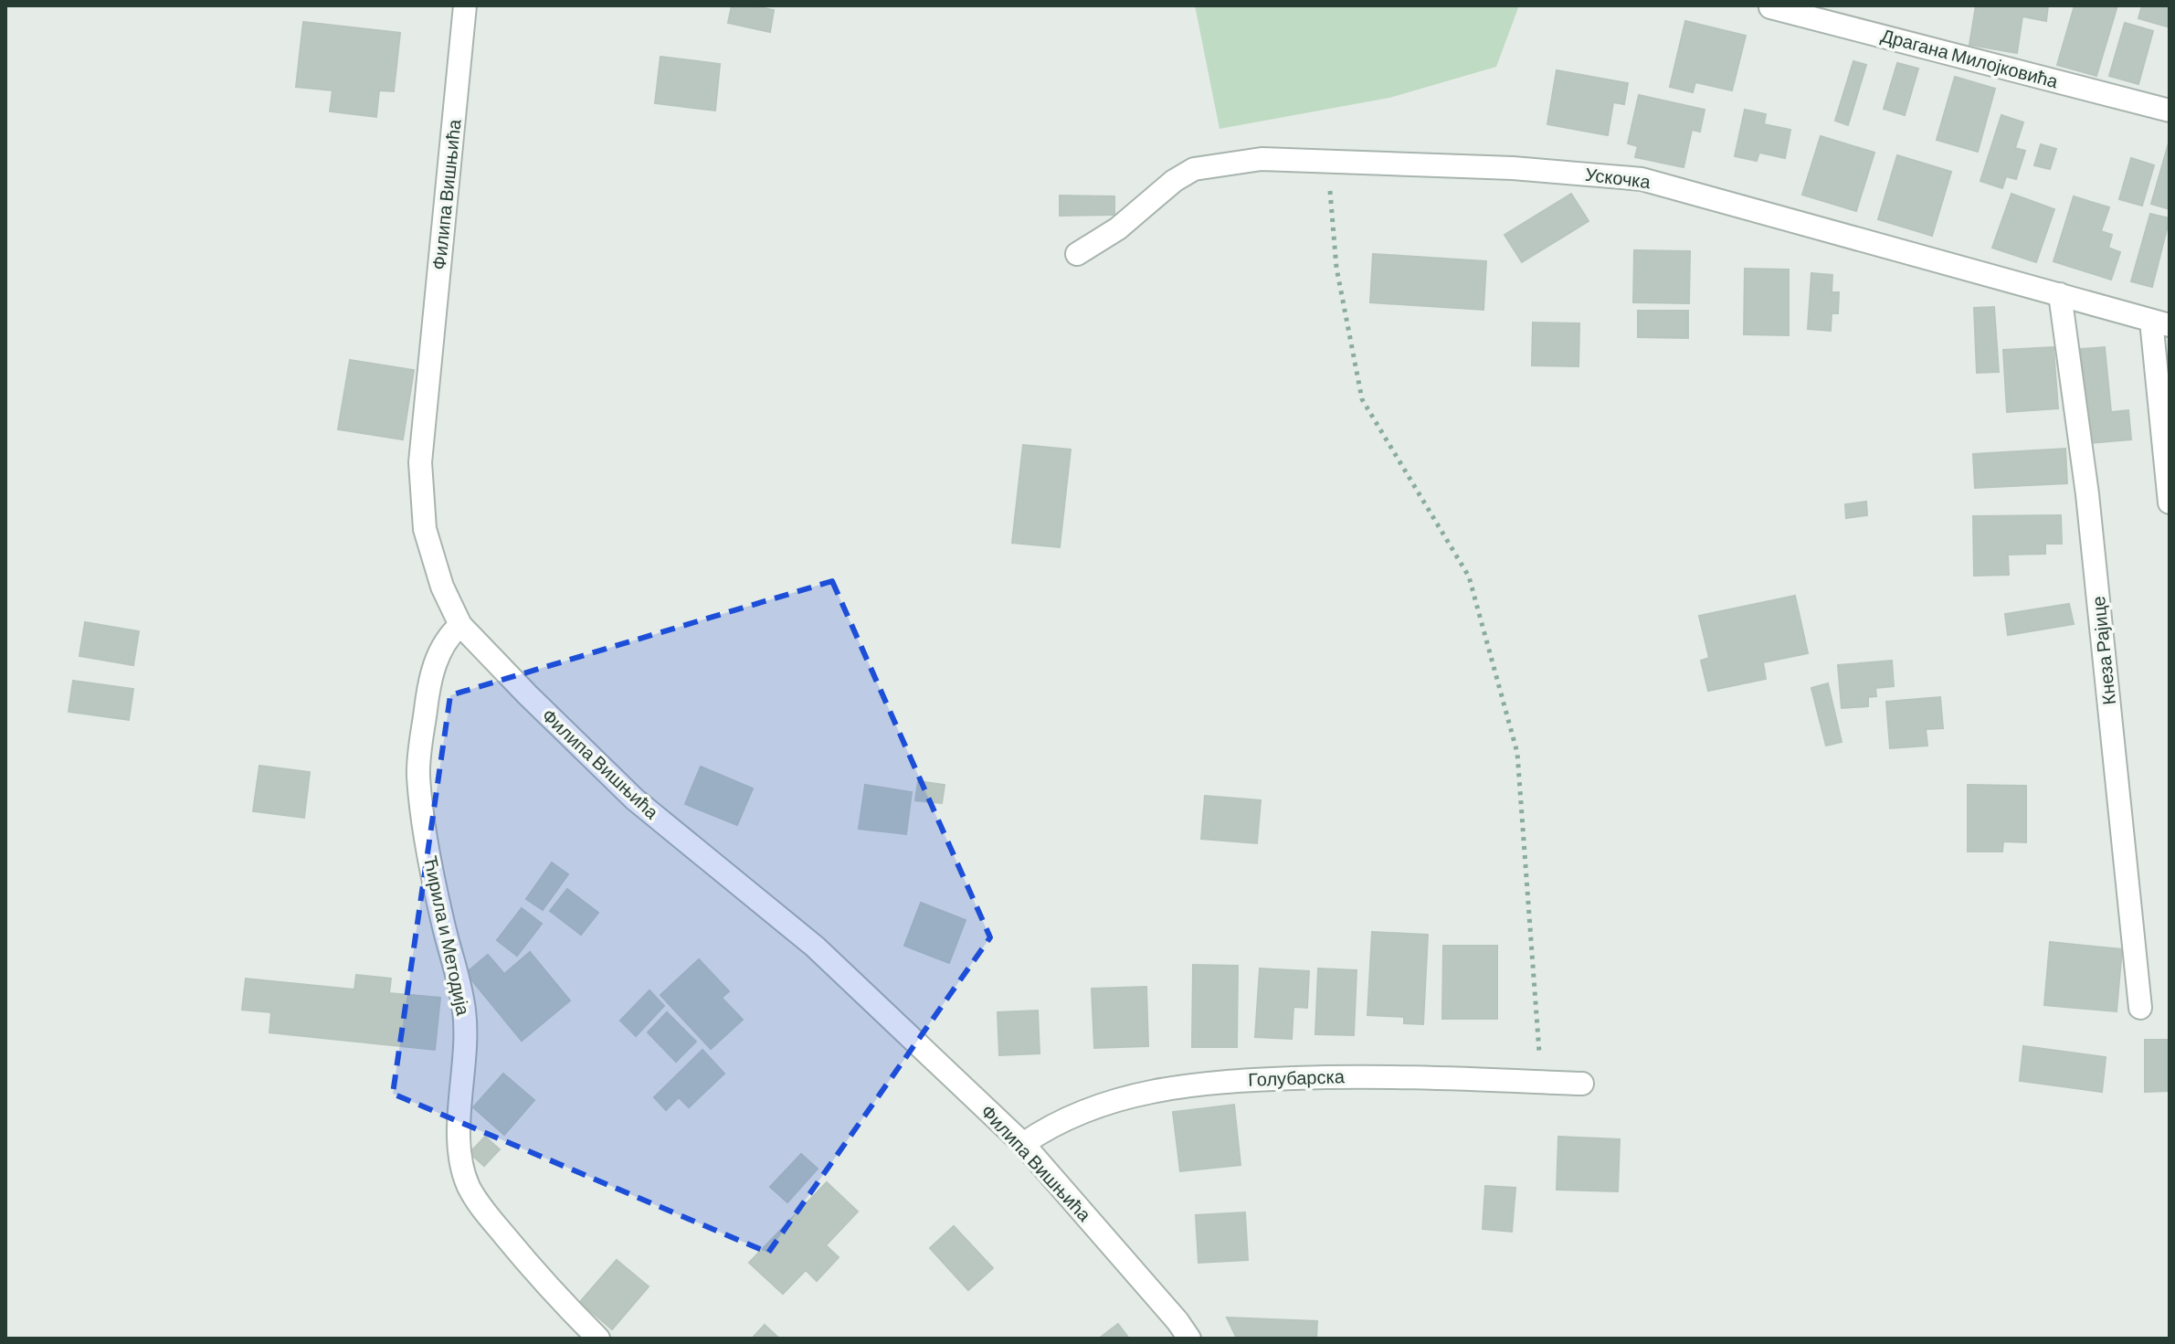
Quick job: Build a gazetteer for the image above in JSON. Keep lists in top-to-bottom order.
{
  "streets": {
    "street": [
      "Драгана Милојковића",
      "Ускочка",
      "Филипа Вишњића",
      "Кнеза Рајице",
      "Ћирила и Методија",
      "Голубарска"
    ]
  },
  "crossings": [
    ["Ускочка", "Кнеза Рајице"],
    ["Филипа Вишњића", "Ћирила и Методија"],
    ["Филипа Вишњића", "Голубарска"]
  ]
}
